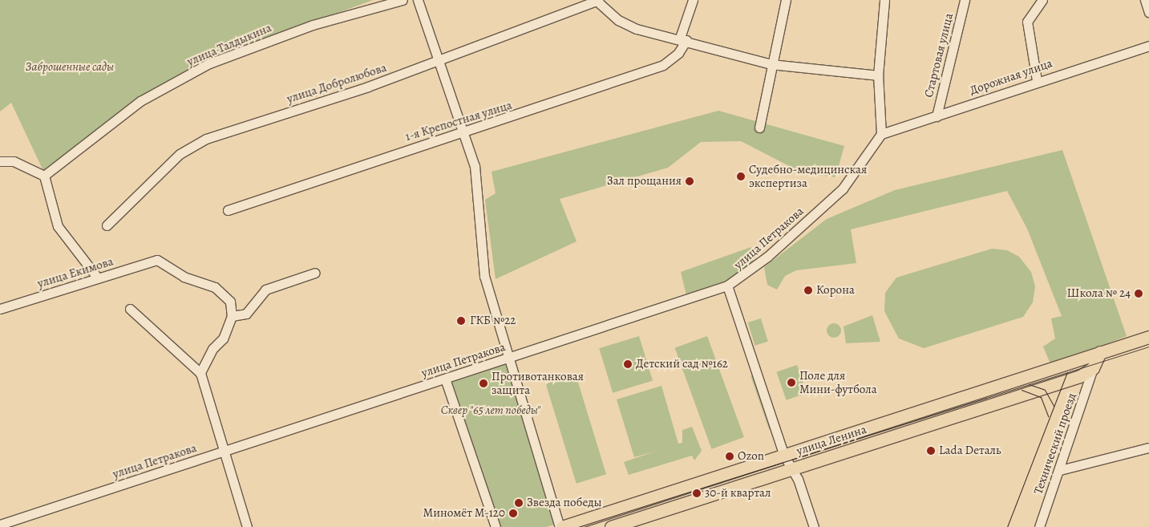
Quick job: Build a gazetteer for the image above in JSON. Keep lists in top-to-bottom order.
{
  "streets": {
    "main road": ["улица Ленина"],
    "street": [
      "улица Талдыкина",
      "Стартовая улица",
      "Дорожная улица",
      "улица Добролюбова",
      "1-я Крепостная улица",
      "улица Петракова",
      "улица Екимова",
      "Технический проезд"
    ]
  },
  "crossings": [
    ["Стартовая улица", "Дорожная улица"],
    ["Дорожная улица", "улица Петракова"],
    ["улица Ленина", "Технический проезд"]
  ],
  "parks": ["Заброшенные сады", "Сквер \"65 лет победы\""],
  "places": [
    "Судебно-медицинская экспертиза",
    "Зал прощания",
    "Корона",
    "Школа № 24",
    "ГКБ №22",
    "Детский сад №162",
    "Поле для Мини-футбола",
    "Противотанковая защита",
    "Lada Dеталь",
    "Ozon",
    "30-й квартал",
    "Звезда победы",
    "Миномёт М-120"
  ]
}
